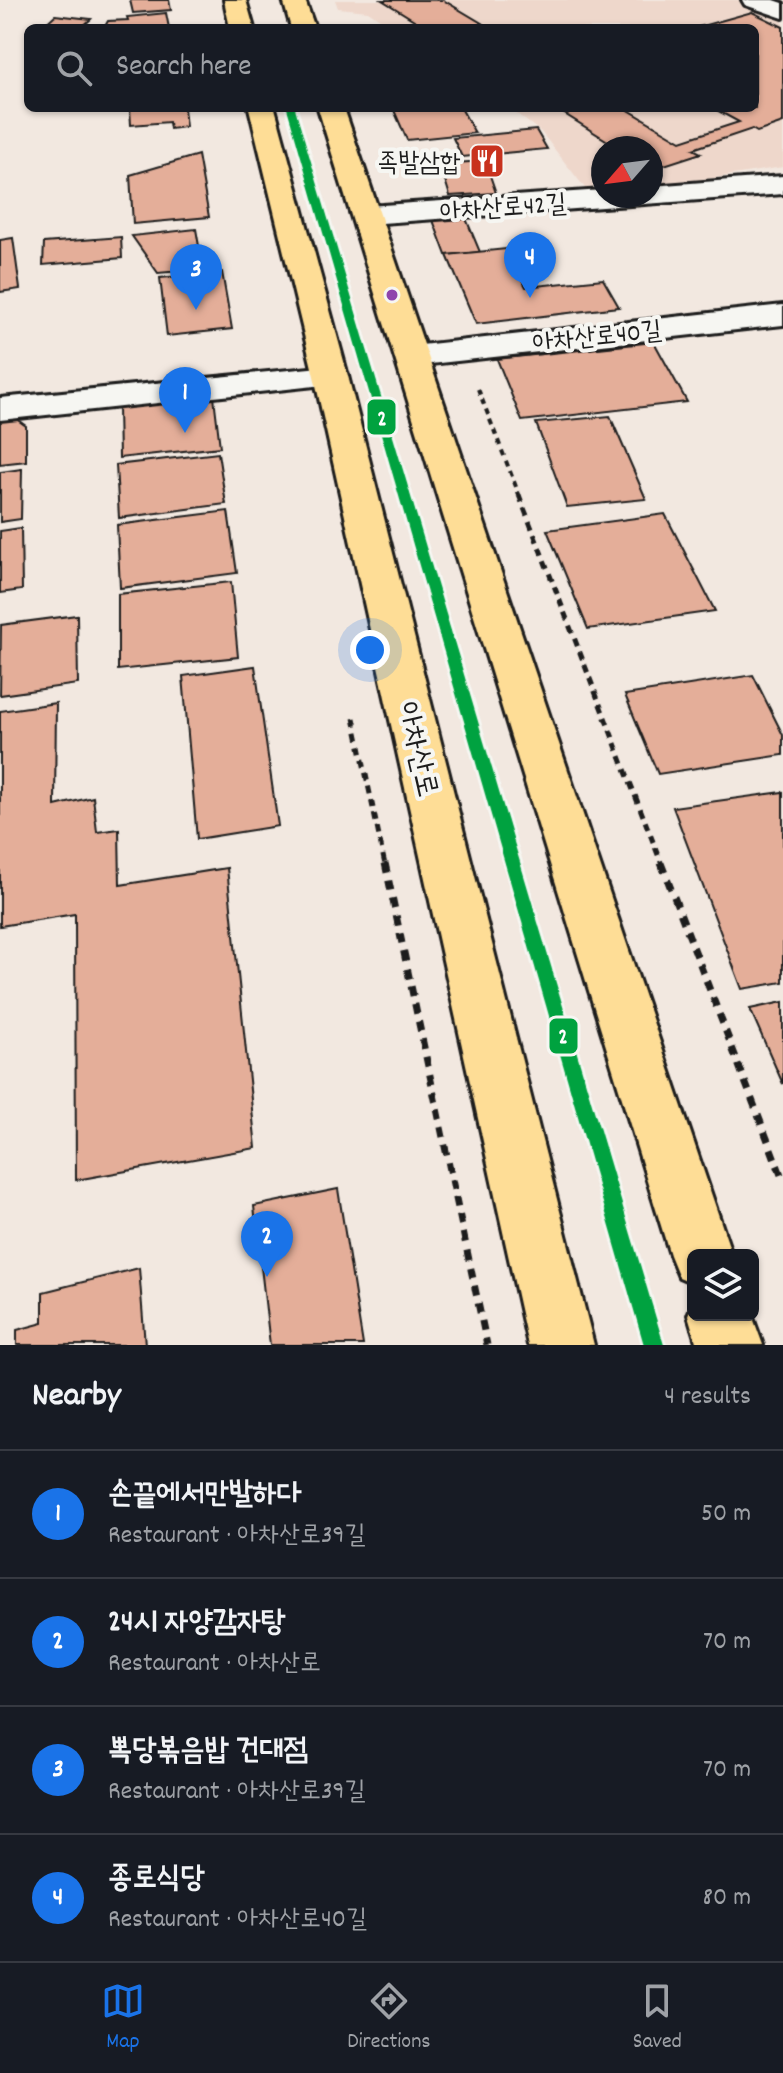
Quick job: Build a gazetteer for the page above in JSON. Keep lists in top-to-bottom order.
{
  "streets": {
    "main road": ["아차산로"],
    "street": ["아차산로42길", "아차산로40길"]
  },
  "places": {
    "restaurant": ["족발삼합"]
  },
  "lines": ["transit line 2"],
  "north": "bottom left",
  "page": {
    "search": "Search here",
    "pins": [
      "4",
      "3",
      "1",
      "2"
    ],
    "heading": ["Nearby", "4 results"],
    "list": [
      {
        "mark": "1",
        "name": "손끝에서만발하다",
        "note": "Restaurant · 아차산로39길",
        "value": "50 m"
      },
      {
        "mark": "2",
        "name": "24시 자양감자탕",
        "note": "Restaurant · 아차산로",
        "value": "70 m"
      },
      {
        "mark": "3",
        "name": "뽁당볶음밥 건대점",
        "note": "Restaurant · 아차산로39길",
        "value": "70 m"
      },
      {
        "mark": "4",
        "name": "종로식당",
        "note": "Restaurant · 아차산로40길",
        "value": "80 m"
      }
    ],
    "nav": ["Map", "Directions", "Saved"]
  }
}
